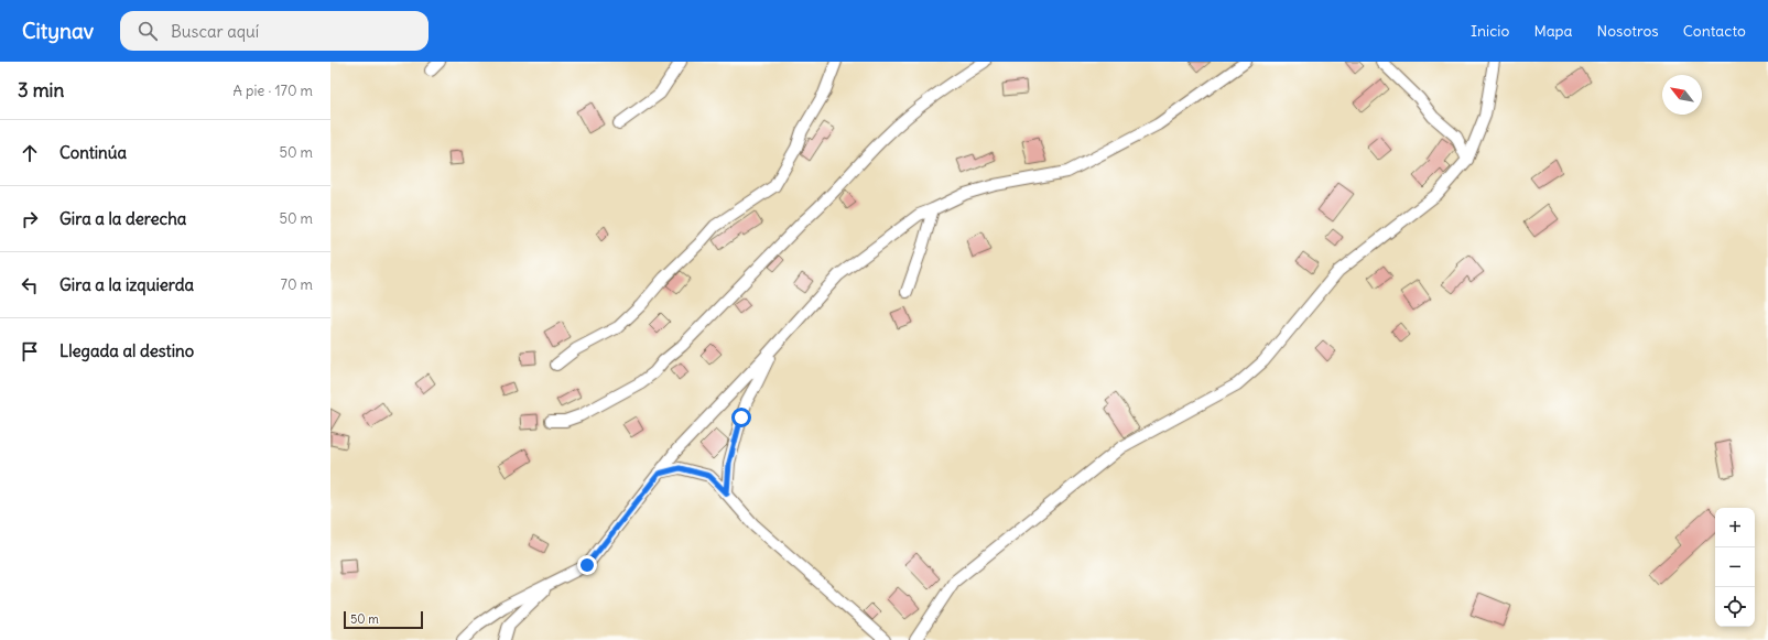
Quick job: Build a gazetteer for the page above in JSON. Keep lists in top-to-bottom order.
{
  "scale_bar": "50 m",
  "north": "top left",
  "page": {
    "header": "Citynav",
    "search": "Buscar aquí",
    "nav": [
      "Inicio",
      "Mapa",
      "Nosotros",
      "Contacto"
    ],
    "heading": ["3 min", "A pie · 170 m"],
    "list": [
      ["Continúa", "50 m"],
      ["Gira a la derecha", "50 m"],
      ["Gira a la izquierda", "70 m"],
      "Llegada al destino"
    ],
    "map_buttons": ["+", "−"],
    "scale": "50 m"
  }
}
